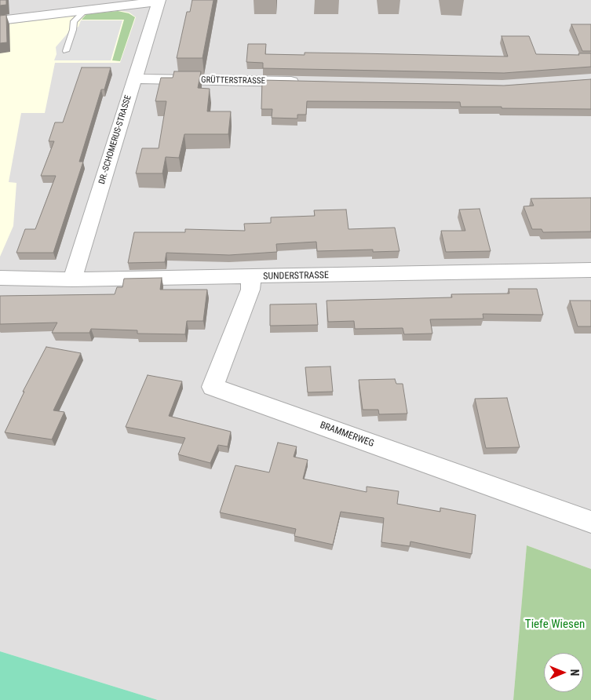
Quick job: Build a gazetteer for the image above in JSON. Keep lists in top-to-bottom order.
{
  "streets": {
    "street": [
      "GRÜTTERSTRASSE",
      "DR.-SCHOMERUS-STRASSE",
      "SUNDERSTRASSE",
      "BRAMMERWEG"
    ]
  },
  "crossings": [
    ["GRÜTTERSTRASSE", "DR.-SCHOMERUS-STRASSE"],
    ["DR.-SCHOMERUS-STRASSE", "SUNDERSTRASSE"],
    ["SUNDERSTRASSE", "BRAMMERWEG"]
  ],
  "parks": ["Tiefe Wiesen"],
  "north": "right"
}
